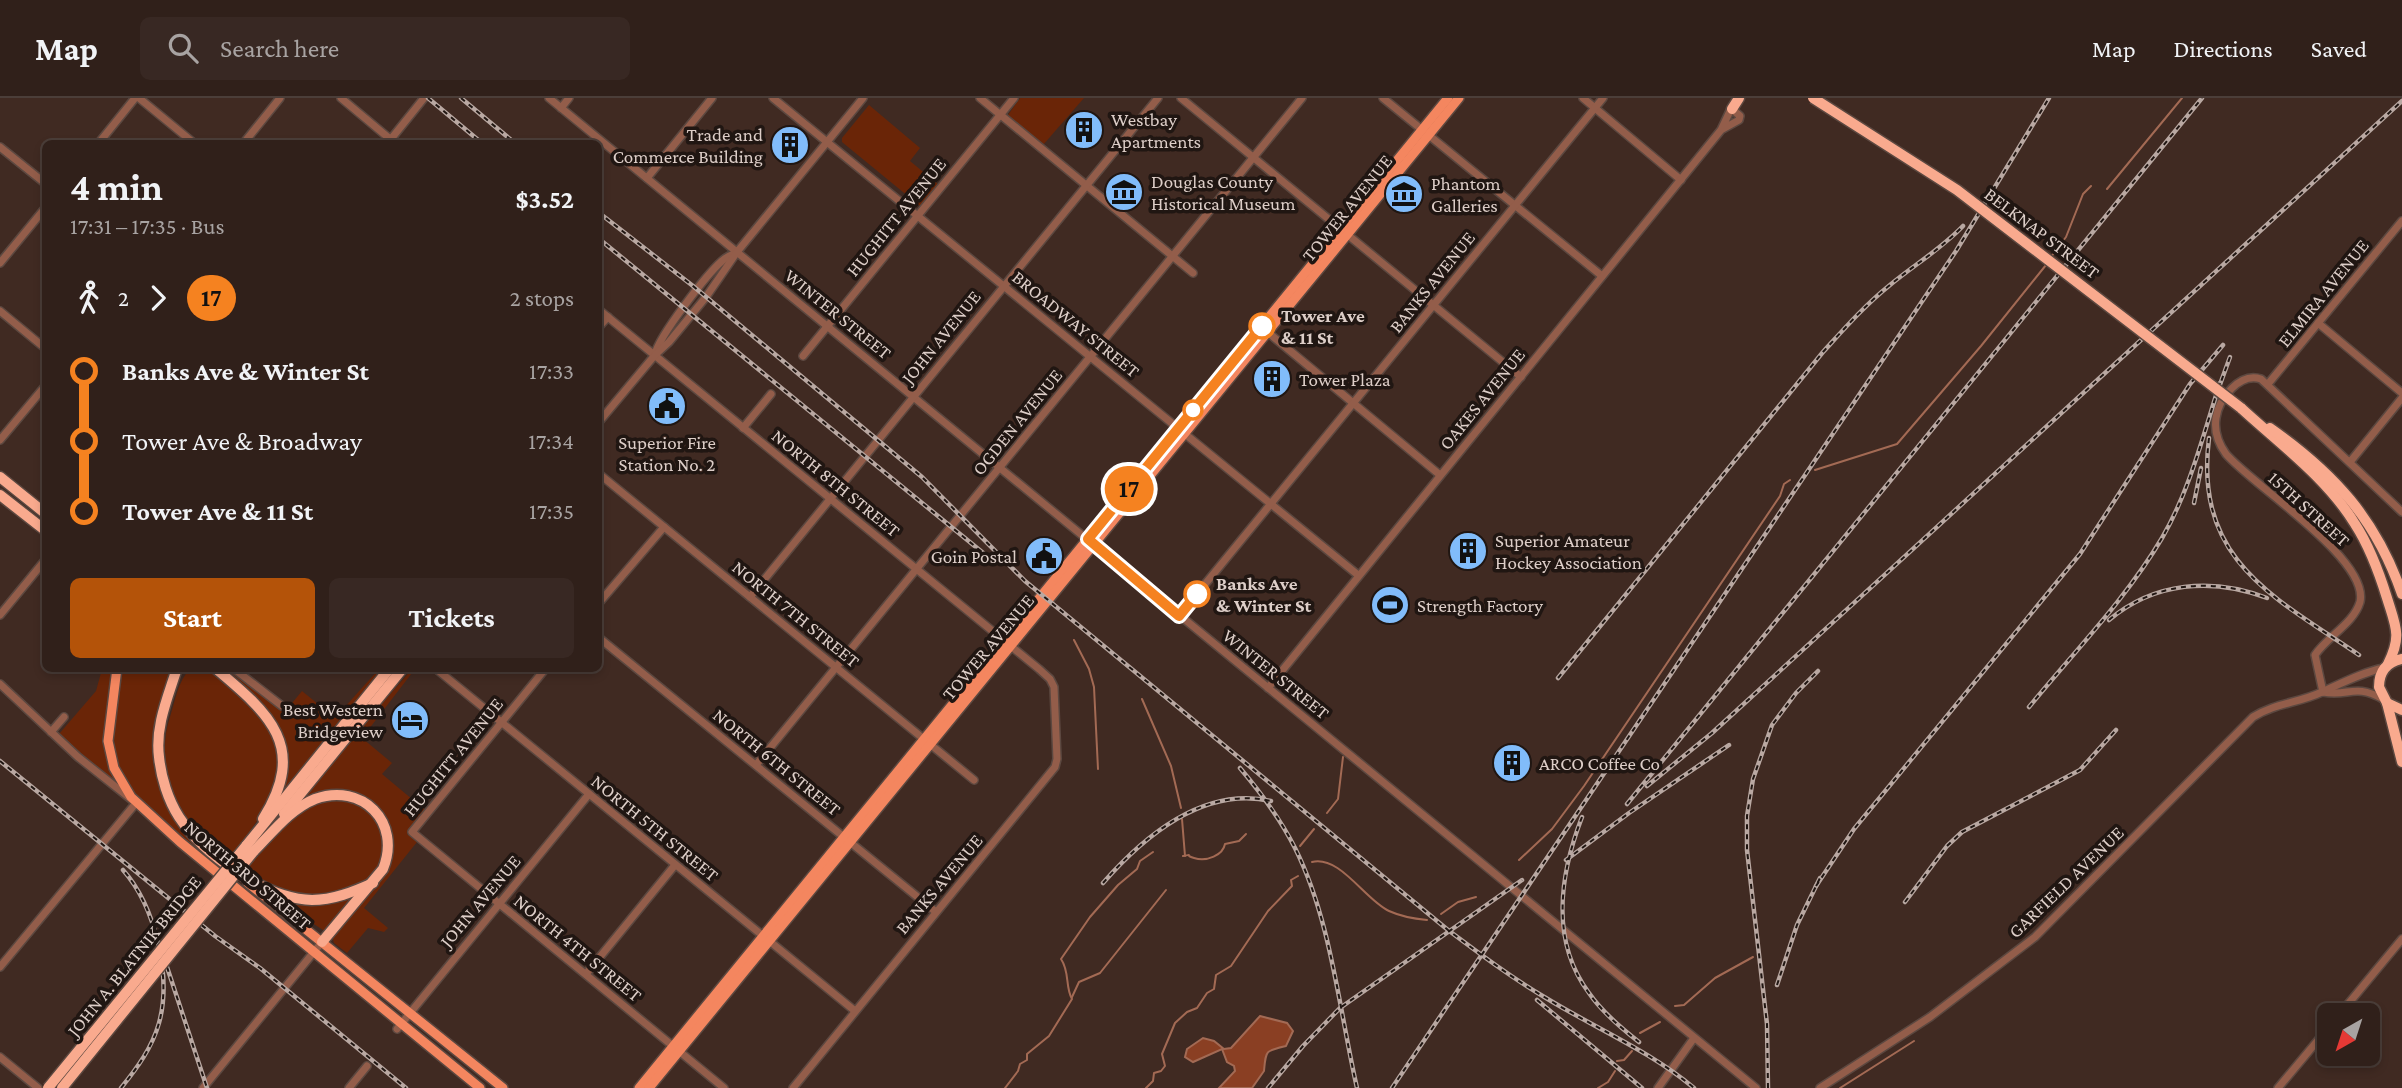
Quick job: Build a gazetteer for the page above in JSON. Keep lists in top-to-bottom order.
{
  "streets": {
    "highway": ["BELKNAP STREET", "NORTH 3RD STREET", "JOHN A. BLATNIK BRIDGE"],
    "main road": ["TOWER AVENUE"],
    "street": [
      "HUGHITT AVENUE",
      "BANKS AVENUE",
      "ELMIRA AVENUE",
      "WINTER STREET",
      "BROADWAY STREET",
      "JOHN AVENUE",
      "OAKES AVENUE",
      "OGDEN AVENUE",
      "NORTH 8TH STREET",
      "15TH STREET",
      "NORTH 7TH STREET",
      "NORTH 6TH STREET",
      "NORTH 5TH STREET",
      "GARFIELD AVENUE",
      "NORTH 4TH STREET"
    ]
  },
  "crossings": [
    ["TOWER AVENUE", "WINTER STREET"],
    ["TOWER AVENUE", "BROADWAY STREET"],
    ["TOWER AVENUE", "NORTH 8TH STREET"],
    ["TOWER AVENUE", "NORTH 7TH STREET"],
    ["TOWER AVENUE", "NORTH 6TH STREET"],
    ["TOWER AVENUE", "NORTH 5TH STREET"],
    ["TOWER AVENUE", "NORTH 4TH STREET"],
    ["HUGHITT AVENUE", "WINTER STREET"],
    ["HUGHITT AVENUE", "BROADWAY STREET"],
    ["HUGHITT AVENUE", "NORTH 5TH STREET"],
    ["HUGHITT AVENUE", "NORTH 4TH STREET"],
    ["BELKNAP STREET", "GARFIELD AVENUE"],
    ["BANKS AVENUE", "WINTER STREET"],
    ["BANKS AVENUE", "BROADWAY STREET"],
    ["BANKS AVENUE", "NORTH 8TH STREET"],
    ["BANKS AVENUE", "NORTH 6TH STREET"],
    ["BANKS AVENUE", "NORTH 5TH STREET"],
    ["ELMIRA AVENUE", "15TH STREET"],
    ["WINTER STREET", "JOHN AVENUE"],
    ["WINTER STREET", "OAKES AVENUE"],
    ["WINTER STREET", "OGDEN AVENUE"],
    ["BROADWAY STREET", "JOHN AVENUE"],
    ["BROADWAY STREET", "OAKES AVENUE"],
    ["BROADWAY STREET", "OGDEN AVENUE"],
    ["JOHN AVENUE", "NORTH 8TH STREET"],
    ["JOHN AVENUE", "NORTH 7TH STREET"],
    ["JOHN AVENUE", "NORTH 5TH STREET"],
    ["JOHN AVENUE", "NORTH 3RD STREET"],
    ["JOHN AVENUE", "NORTH 4TH STREET"],
    ["OGDEN AVENUE", "NORTH 8TH STREET"],
    ["OGDEN AVENUE", "NORTH 7TH STREET"],
    ["OGDEN AVENUE", "NORTH 6TH STREET"],
    ["15TH STREET", "GARFIELD AVENUE"]
  ],
  "places": {
    "building": [
      "Westbay Apartments",
      "Trade and Commerce Building",
      "Tower Plaza",
      "Superior Amateur Hockey Association",
      "ARCO Coffee Co"
    ],
    "museum": ["Douglas County Historical Museum", "Phantom Galleries"],
    "other": ["Tower Ave & 11 St", "Banks Ave & Winter St"],
    "public building": ["Superior Fire Station No. 2", "Goin Postal"],
    "sports": ["Strength Factory"],
    "hotel": ["Best Western Bridgeview"]
  },
  "lines": ["bus line 17"],
  "north": "bottom left",
  "page": {
    "header": "Map",
    "search": "Search here",
    "nav": ["Map", "Directions", "Saved"],
    "on_map": "17",
    "heading": ["4 min", "17:31 – 17:35 · Bus", "$3.52"],
    "legs": ["2", "17", "2 stops"],
    "list": [
      {
        "name": "Banks Ave & Winter St",
        "value": "17:33"
      },
      {
        "name": "Tower Ave & Broadway",
        "value": "17:34"
      },
      {
        "name": "Tower Ave & 11 St",
        "value": "17:35"
      }
    ],
    "buttons": ["Start", "Tickets"]
  }
}
